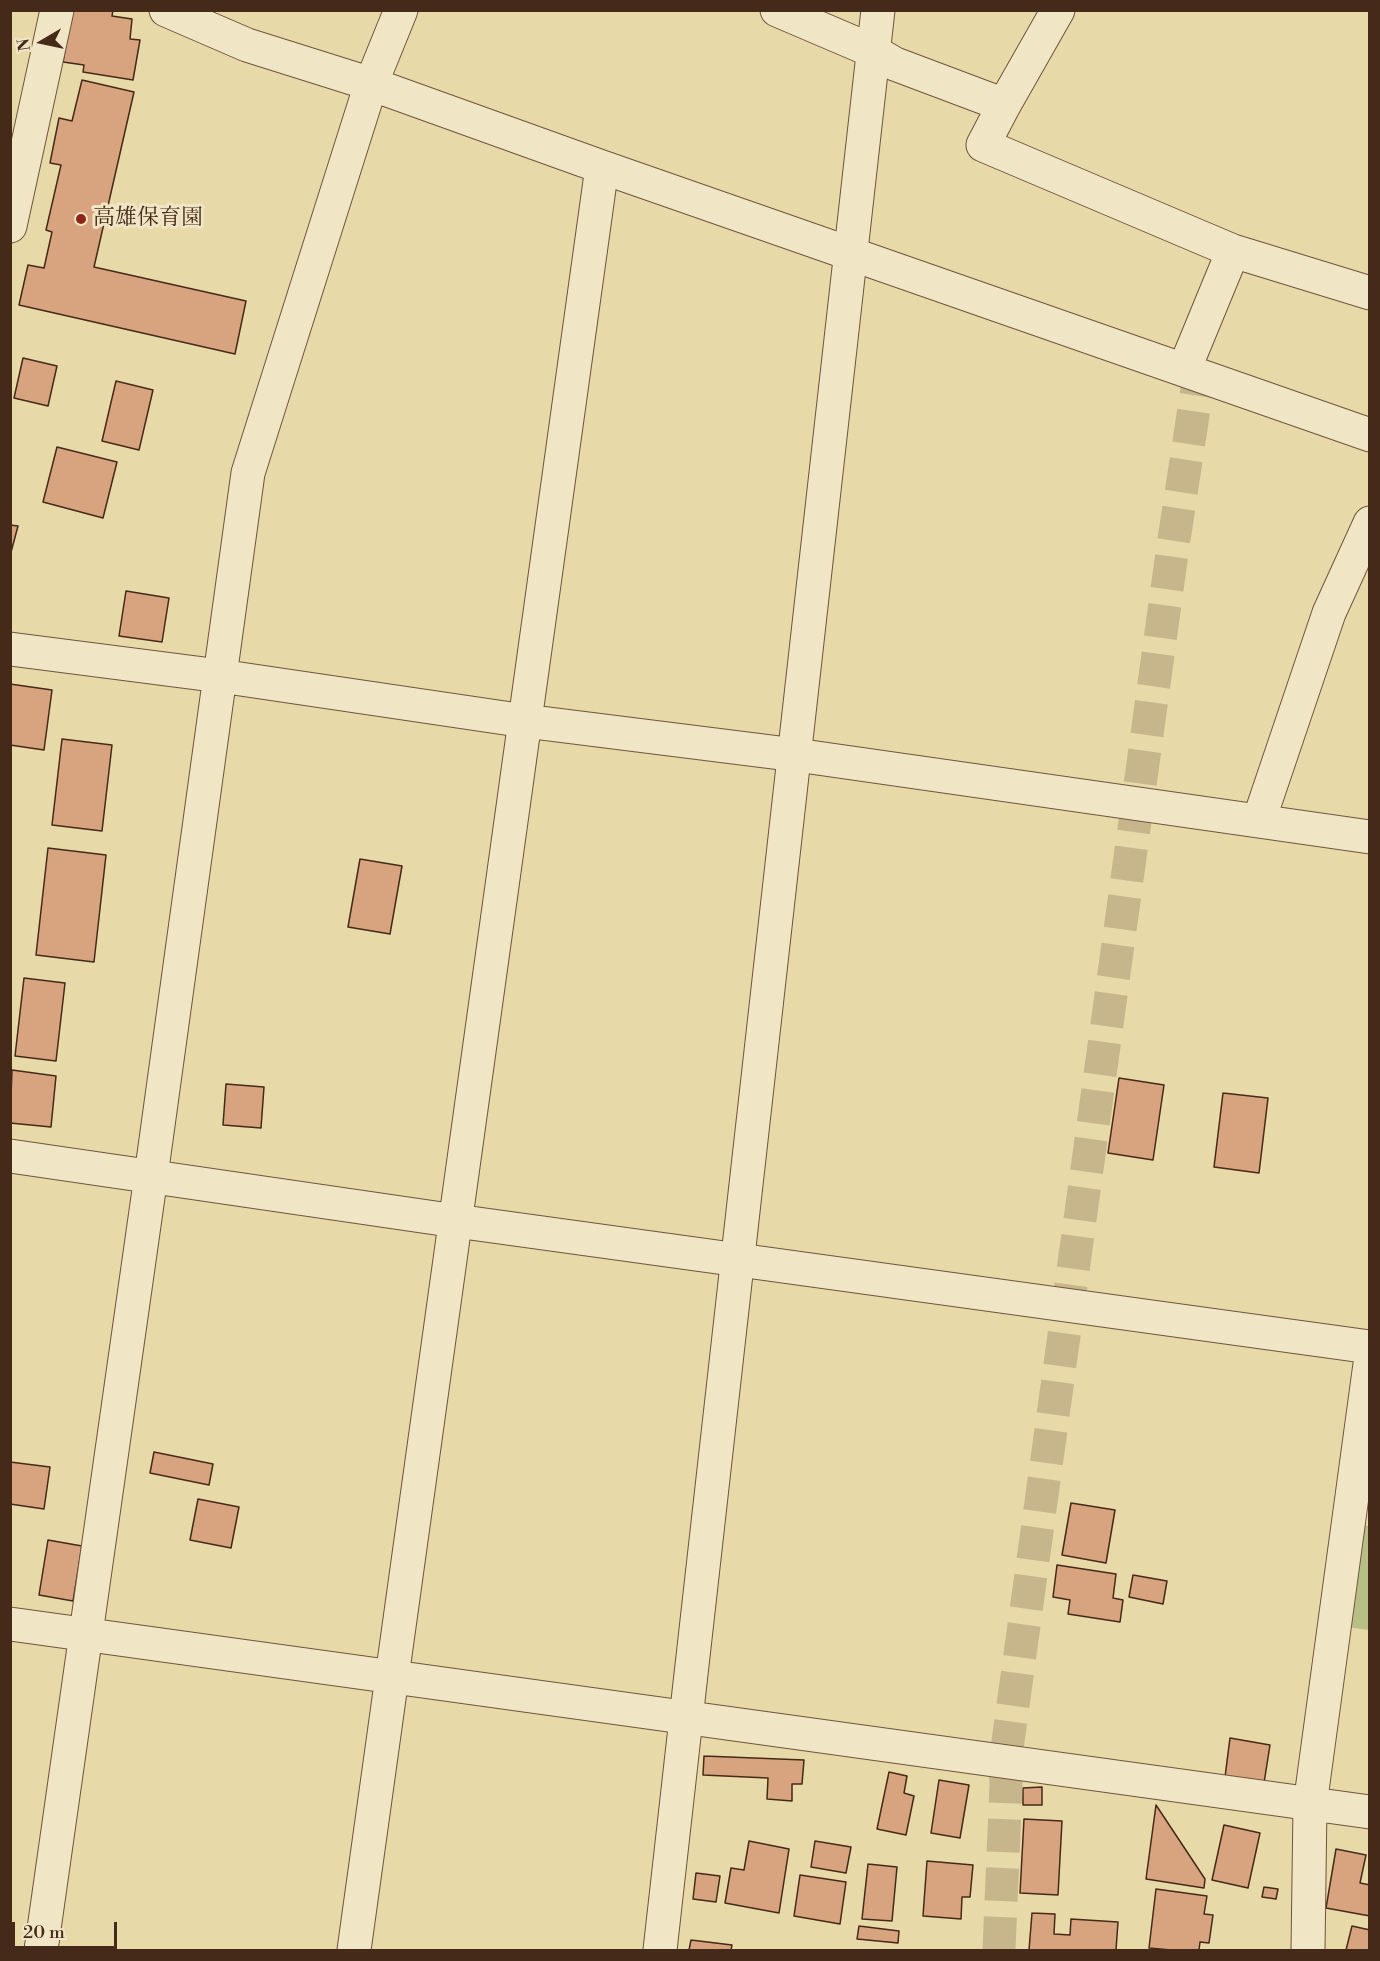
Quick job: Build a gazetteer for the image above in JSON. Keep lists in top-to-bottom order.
{
  "places": ["高雄保育園"],
  "scale_bar": "20 m",
  "north": "left"
}
